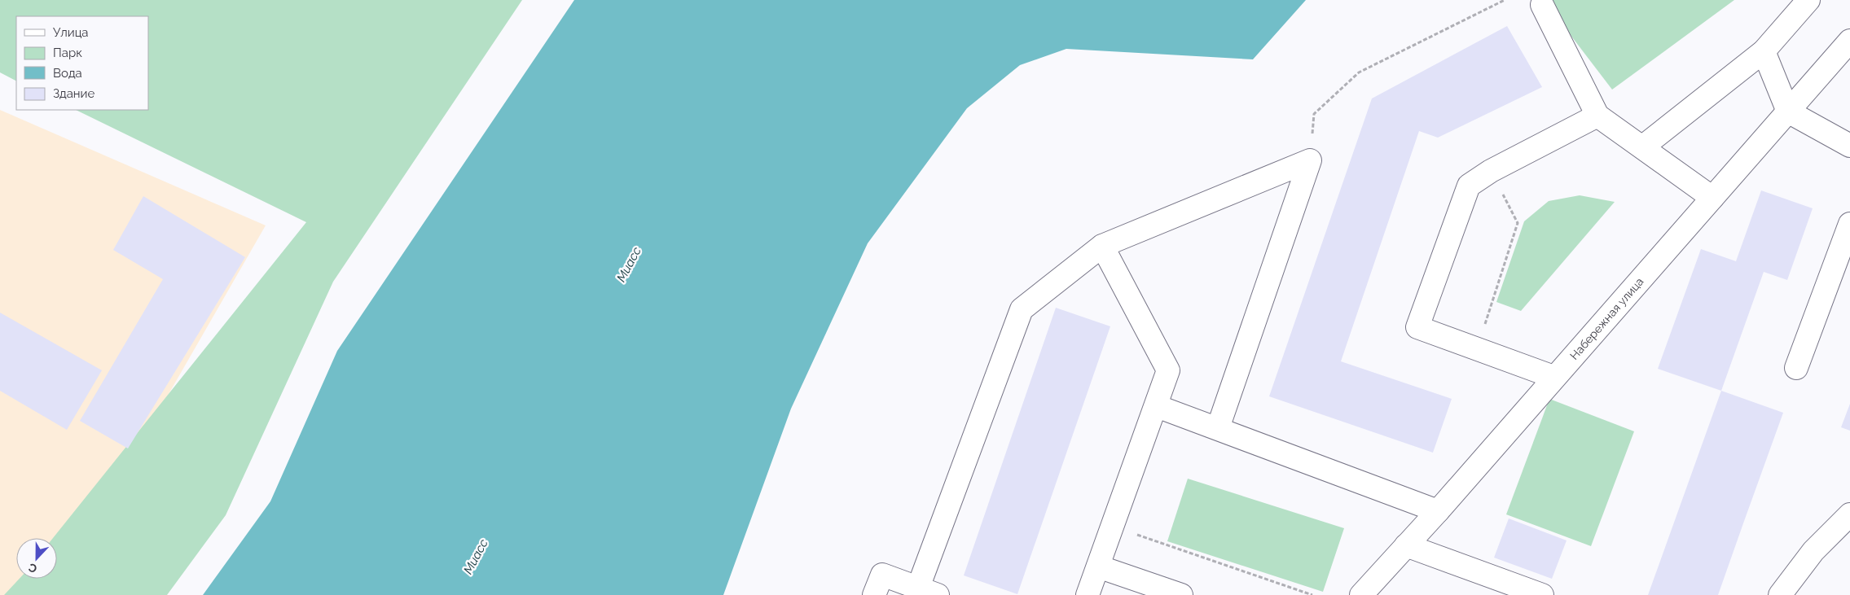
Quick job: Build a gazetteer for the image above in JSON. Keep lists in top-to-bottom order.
{
  "streets": {
    "street": ["Набережная улица"]
  },
  "water": ["Миасс"],
  "legend": [
    "Улица",
    "Парк",
    "Вода",
    "Здание"
  ],
  "north": "bottom"
}
